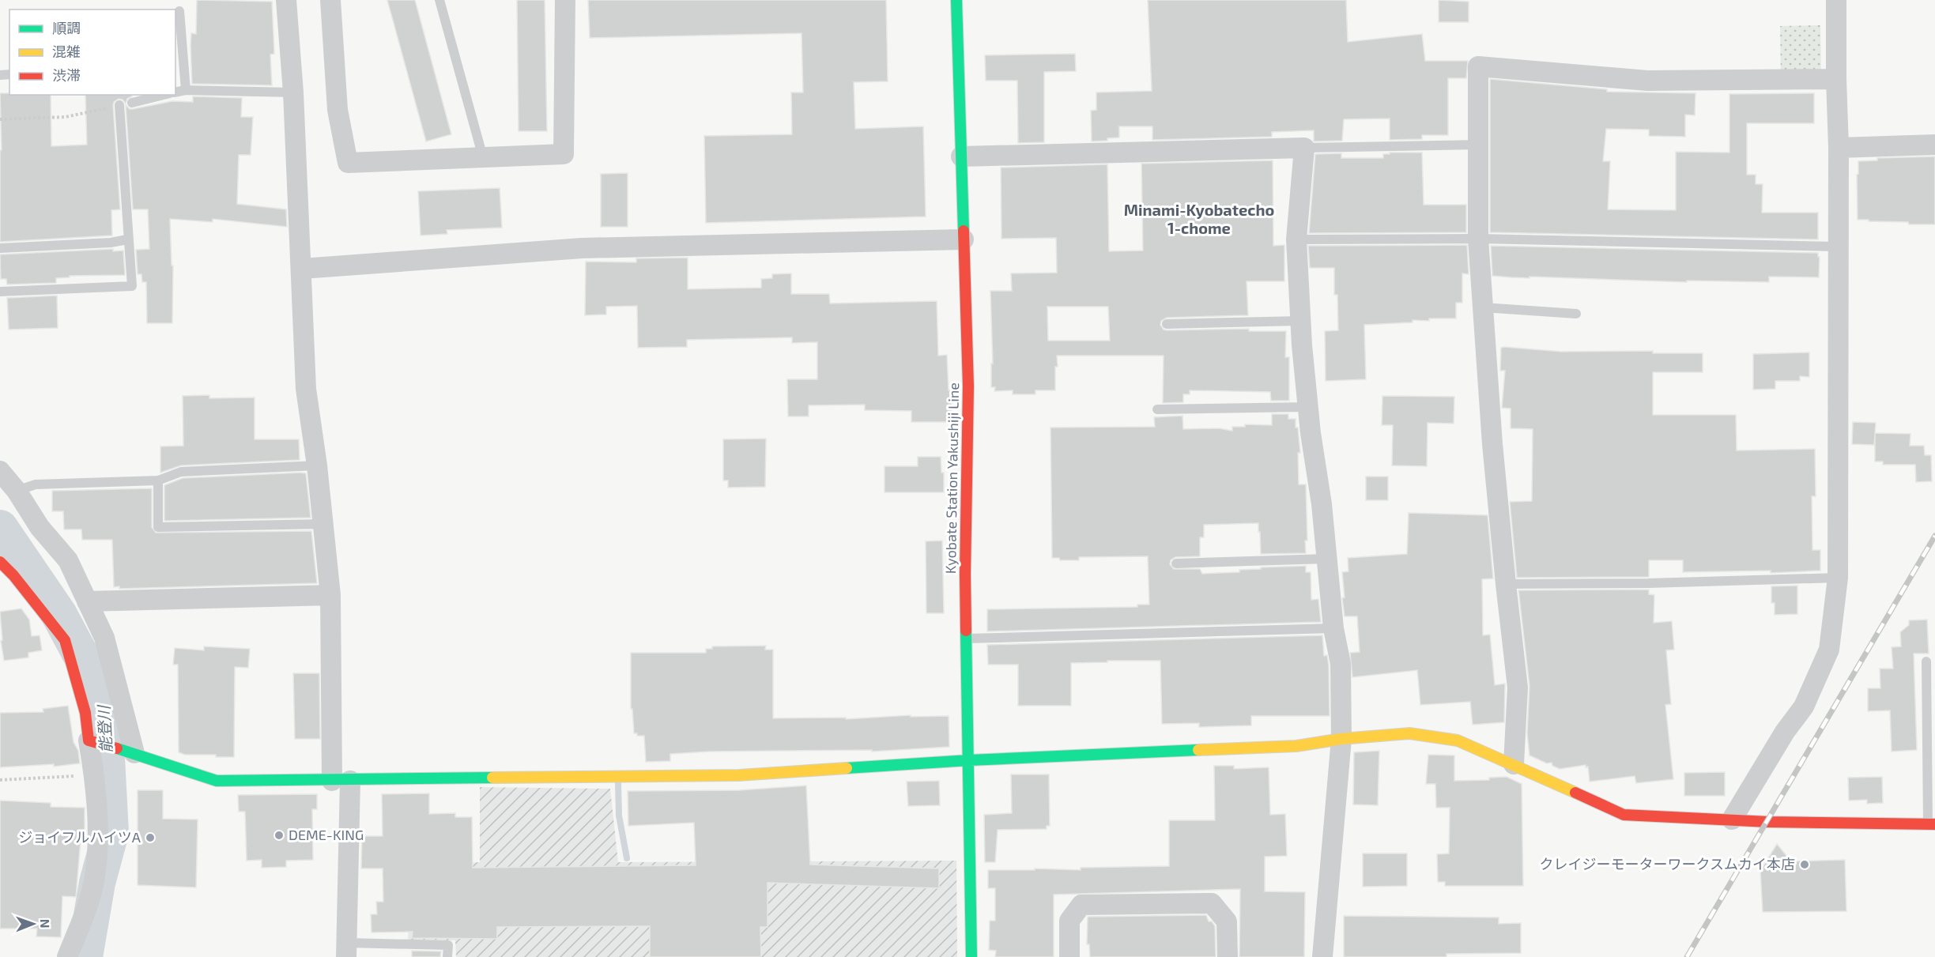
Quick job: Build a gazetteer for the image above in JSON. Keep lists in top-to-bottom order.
{
  "streets": {
    "street": ["Kyobate Station Yakushiji Line"]
  },
  "districts": ["Minami-Kyobatecho 1-chome"],
  "water": ["能登川"],
  "places": ["DEME-KING", "ジョイフルハイツA", "クレイジーモーターワークスムカイ本店"],
  "legend": ["順調", "混雑", "渋滞"],
  "north": "right"
}
